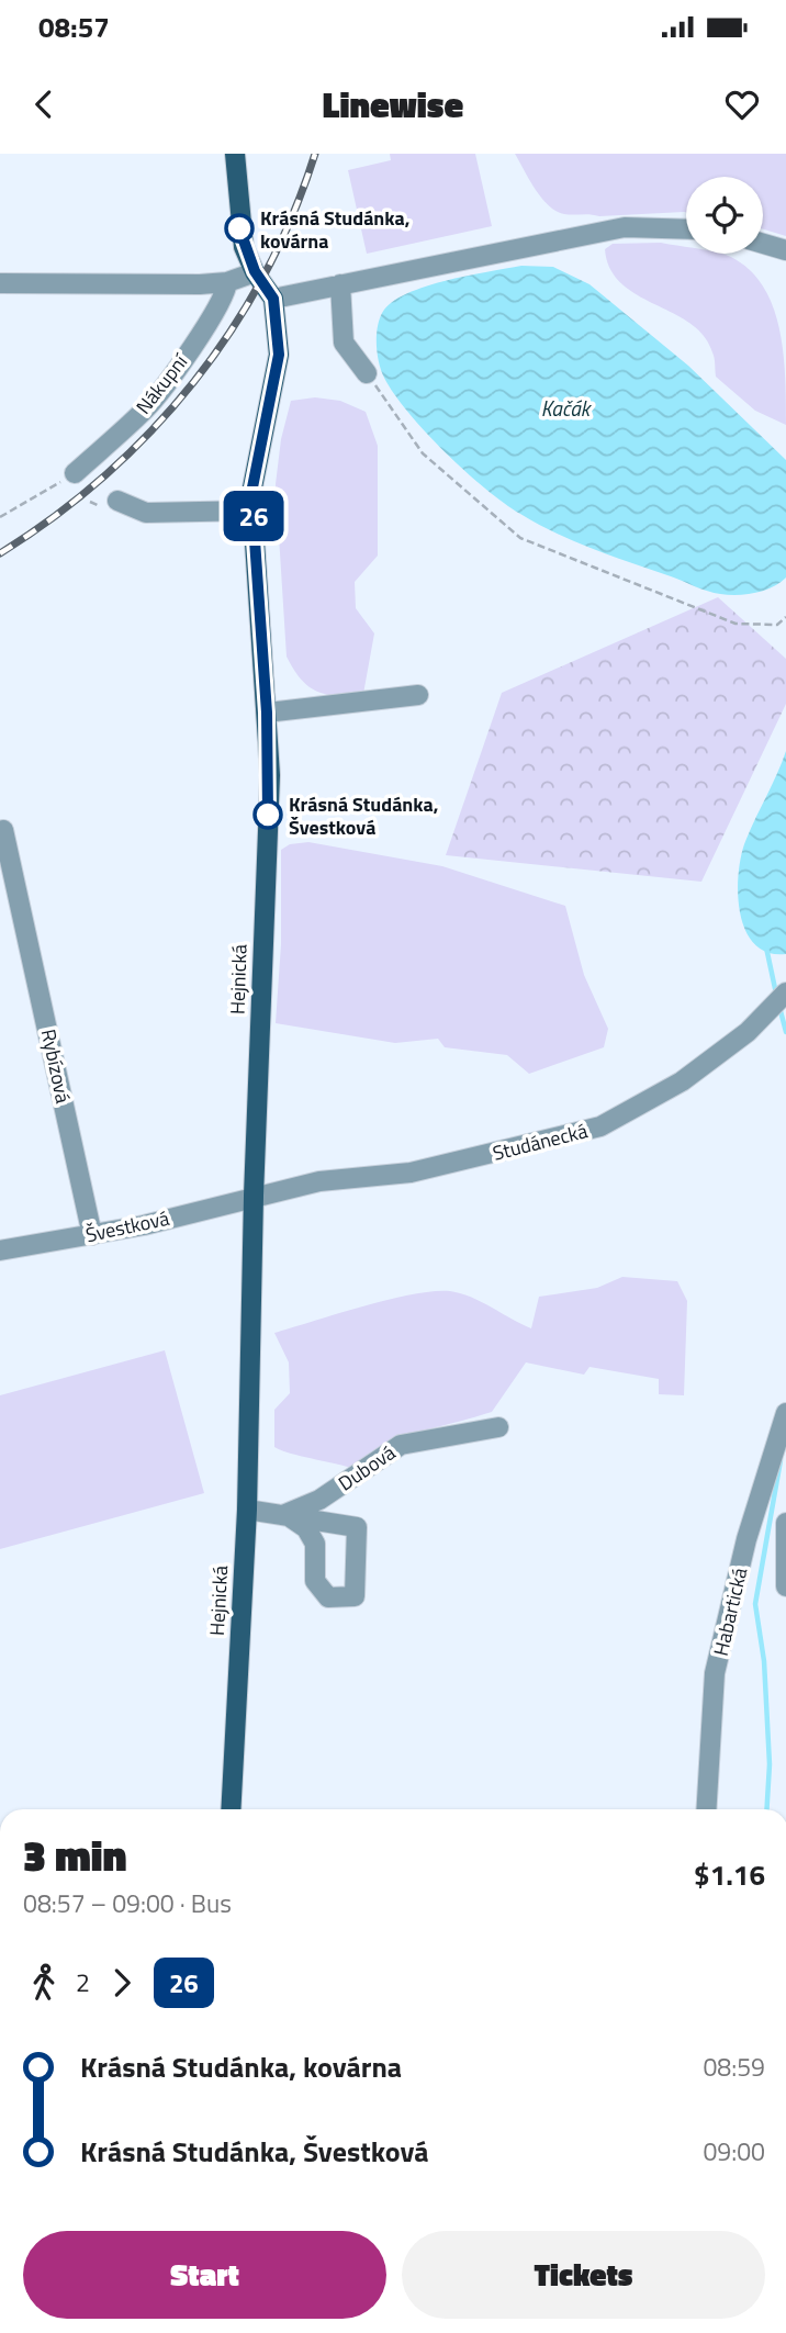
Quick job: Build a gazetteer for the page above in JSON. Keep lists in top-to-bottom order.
{
  "streets": {
    "main road": ["Hejnická"],
    "street": [
      "Nákupní",
      "Rybízová",
      "Studánecká",
      "Švestková",
      "Dubová",
      "Habartická"
    ]
  },
  "crossings": [
    ["Hejnická", "Studánecká"],
    ["Hejnická", "Švestková"],
    ["Rybízová", "Švestková"],
    ["Studánecká", "Švestková"]
  ],
  "water": ["Kačák"],
  "places": ["Krásná Studánka, kovárna", "Krásná Studánka, Švestková"],
  "lines": ["bus line 26"],
  "page": {
    "status": "08:57",
    "header": "Linewise",
    "on_map": "26",
    "heading": ["3 min", "08:57 – 09:00 · Bus", "$1.16"],
    "legs": ["2", "26"],
    "list": [
      {
        "name": "Krásná Studánka, kovárna",
        "value": "08:59"
      },
      {
        "name": "Krásná Studánka, Švestková",
        "value": "09:00"
      }
    ],
    "buttons": ["Start", "Tickets"]
  }
}
